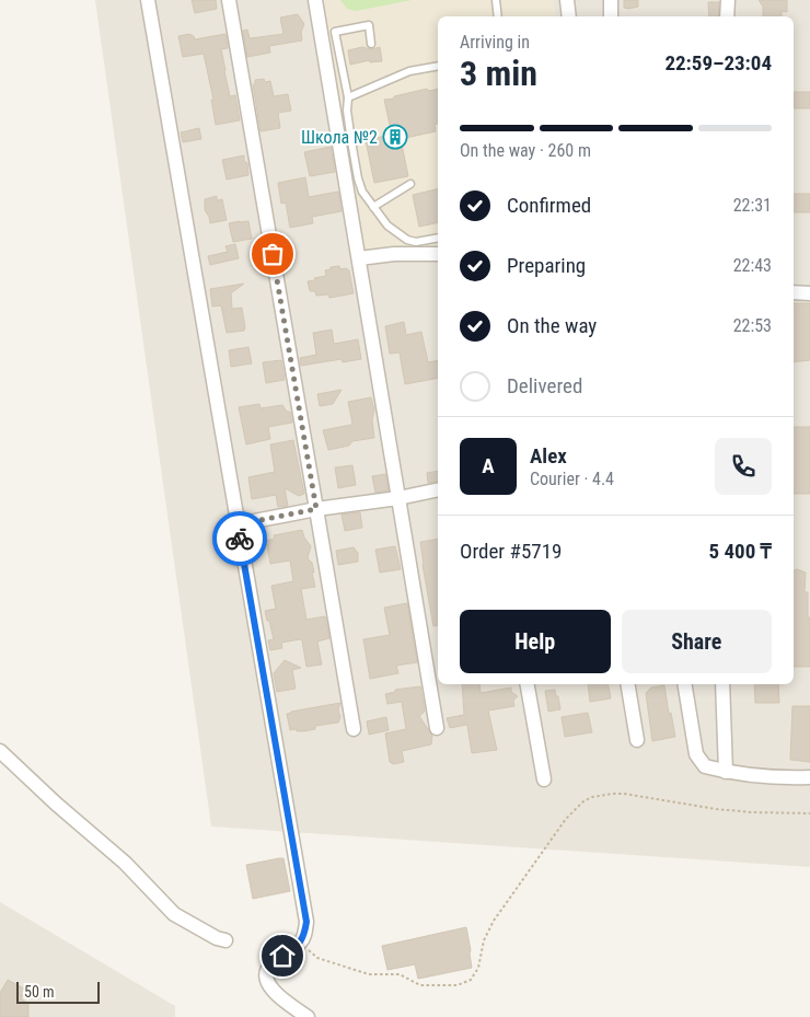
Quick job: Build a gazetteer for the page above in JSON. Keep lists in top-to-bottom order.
{
  "places": {
    "building": ["Школа №2"]
  },
  "scale_bar": "50 m",
  "page": {
    "heading": ["3 min", "Arriving in", "22:59–23:04"],
    "panel": [
      "Alex",
      "Courier · 4.4",
      "Order #5719",
      "5 400 ₸"
    ],
    "bar": "On the way · 260 m",
    "list": [
      ["Confirmed", "22:31"],
      ["Preparing", "22:43"],
      ["On the way", "22:53"],
      "Delivered"
    ],
    "round": "A",
    "buttons": ["Help", "Share"],
    "scale": "50 m"
  }
}
